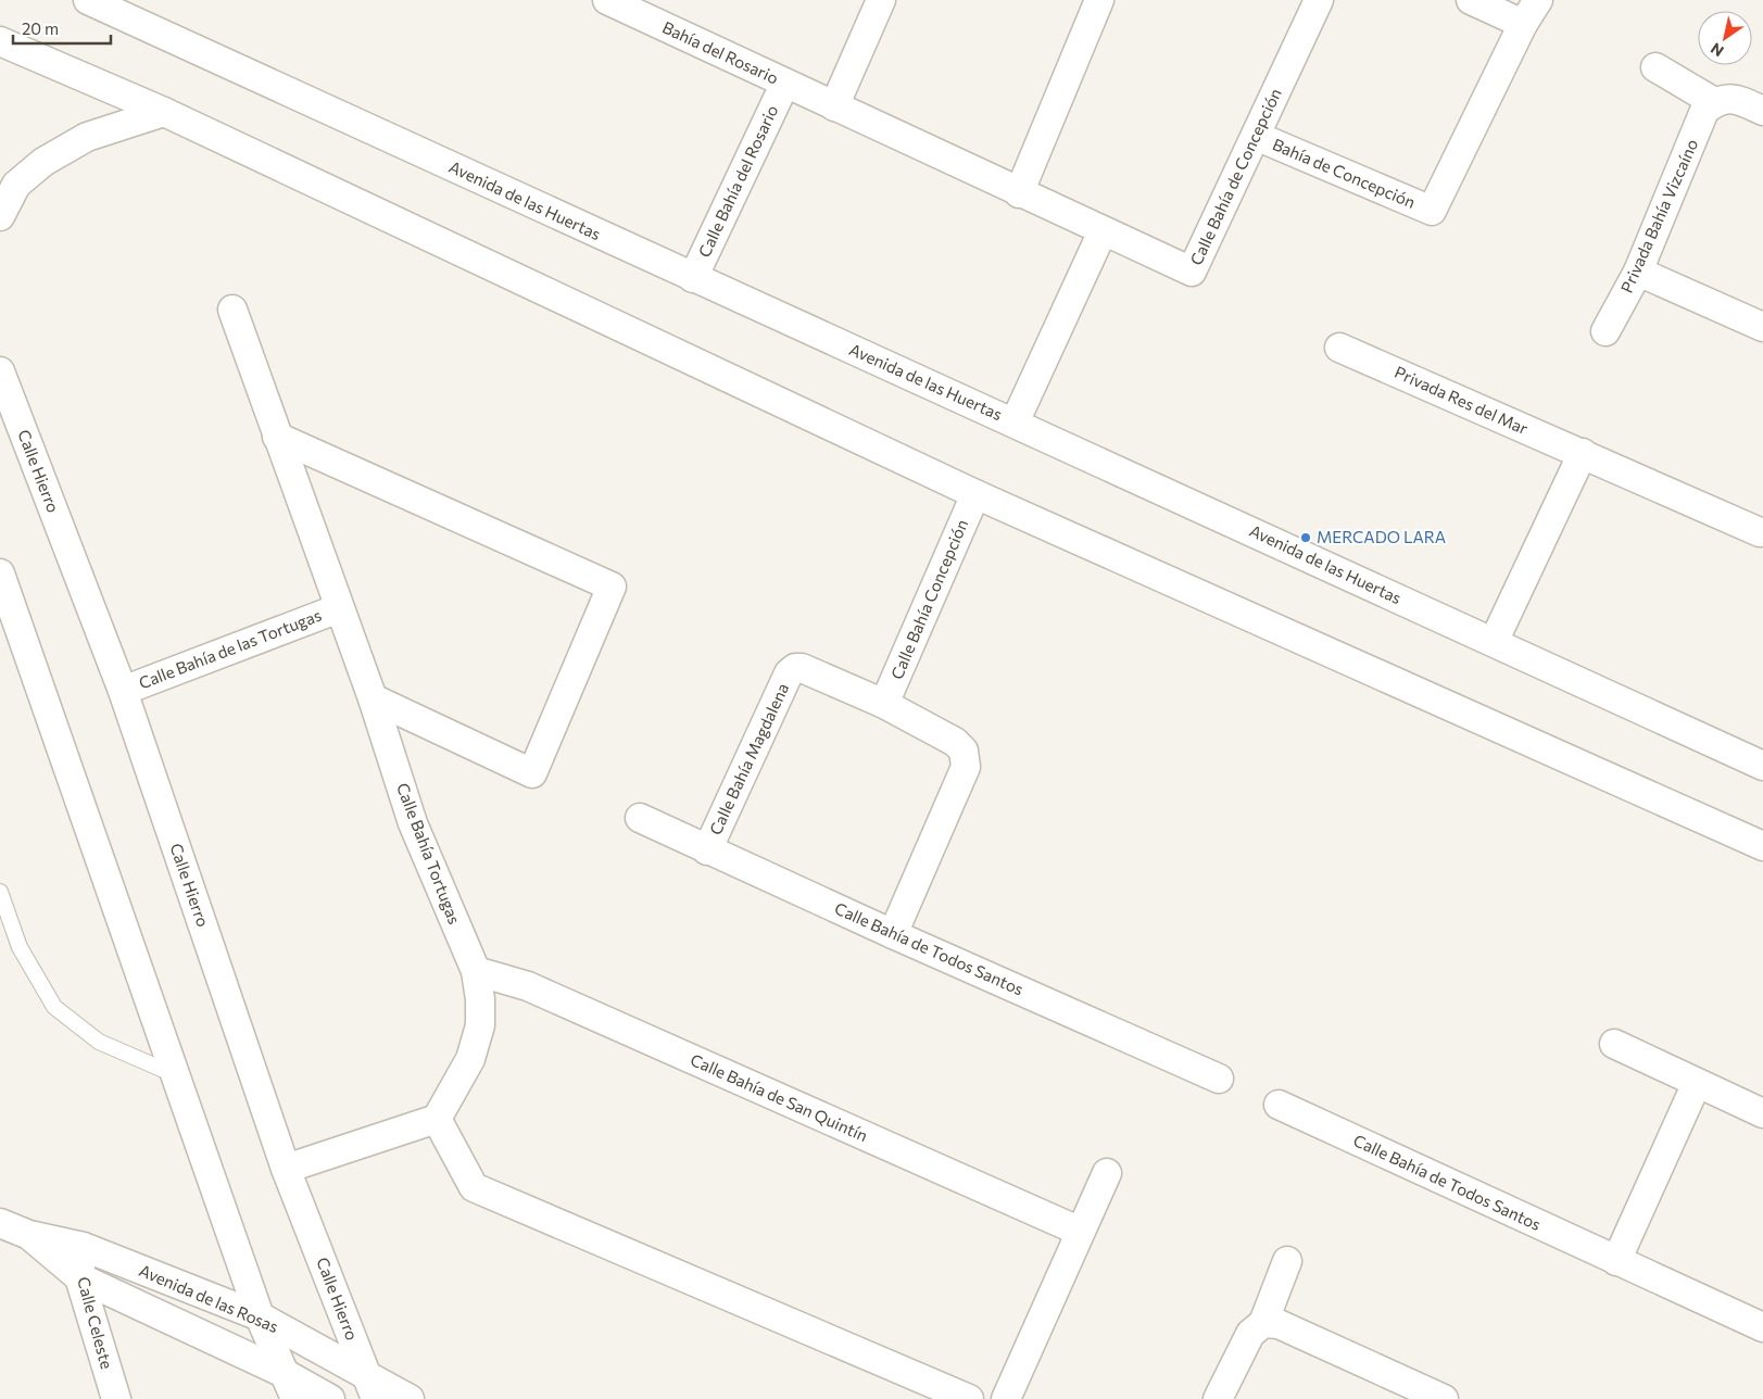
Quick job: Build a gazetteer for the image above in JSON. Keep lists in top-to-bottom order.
{
  "streets": {
    "street": [
      "Bahía del Rosario",
      "Bahía de Concepción",
      "Calle Bahía de Concepción",
      "Calle Bahía del Rosario",
      "Avenida de las Huertas",
      "Privada Bahía Vizcaíno",
      "Privada Res del Mar",
      "Calle Hierro",
      "Calle Bahía Concepción",
      "Calle Bahía de las Tortugas",
      "Calle Bahía Magdalena",
      "Calle Bahía Tortugas",
      "Calle Bahía de Todos Santos",
      "Calle Bahía de San Quintín",
      "Avenida de las Rosas",
      "Calle Celeste"
    ]
  },
  "crossings": [
    ["Bahía del Rosario", "Calle Bahía de Concepción"],
    ["Bahía del Rosario", "Calle Bahía del Rosario"],
    ["Bahía de Concepción", "Calle Bahía de Concepción"],
    ["Calle Bahía del Rosario", "Avenida de las Huertas"],
    ["Calle Hierro", "Calle Bahía de las Tortugas"],
    ["Calle Hierro", "Avenida de las Rosas"],
    ["Calle Bahía Concepción", "Calle Bahía Magdalena"],
    ["Calle Bahía de las Tortugas", "Calle Bahía Tortugas"],
    ["Calle Bahía Magdalena", "Calle Bahía de Todos Santos"],
    ["Calle Bahía Tortugas", "Calle Bahía de San Quintín"],
    ["Avenida de las Rosas", "Calle Celeste"]
  ],
  "places": ["MERCADO LARA"],
  "scale_bar": "20 m",
  "north": "bottom left"
}
